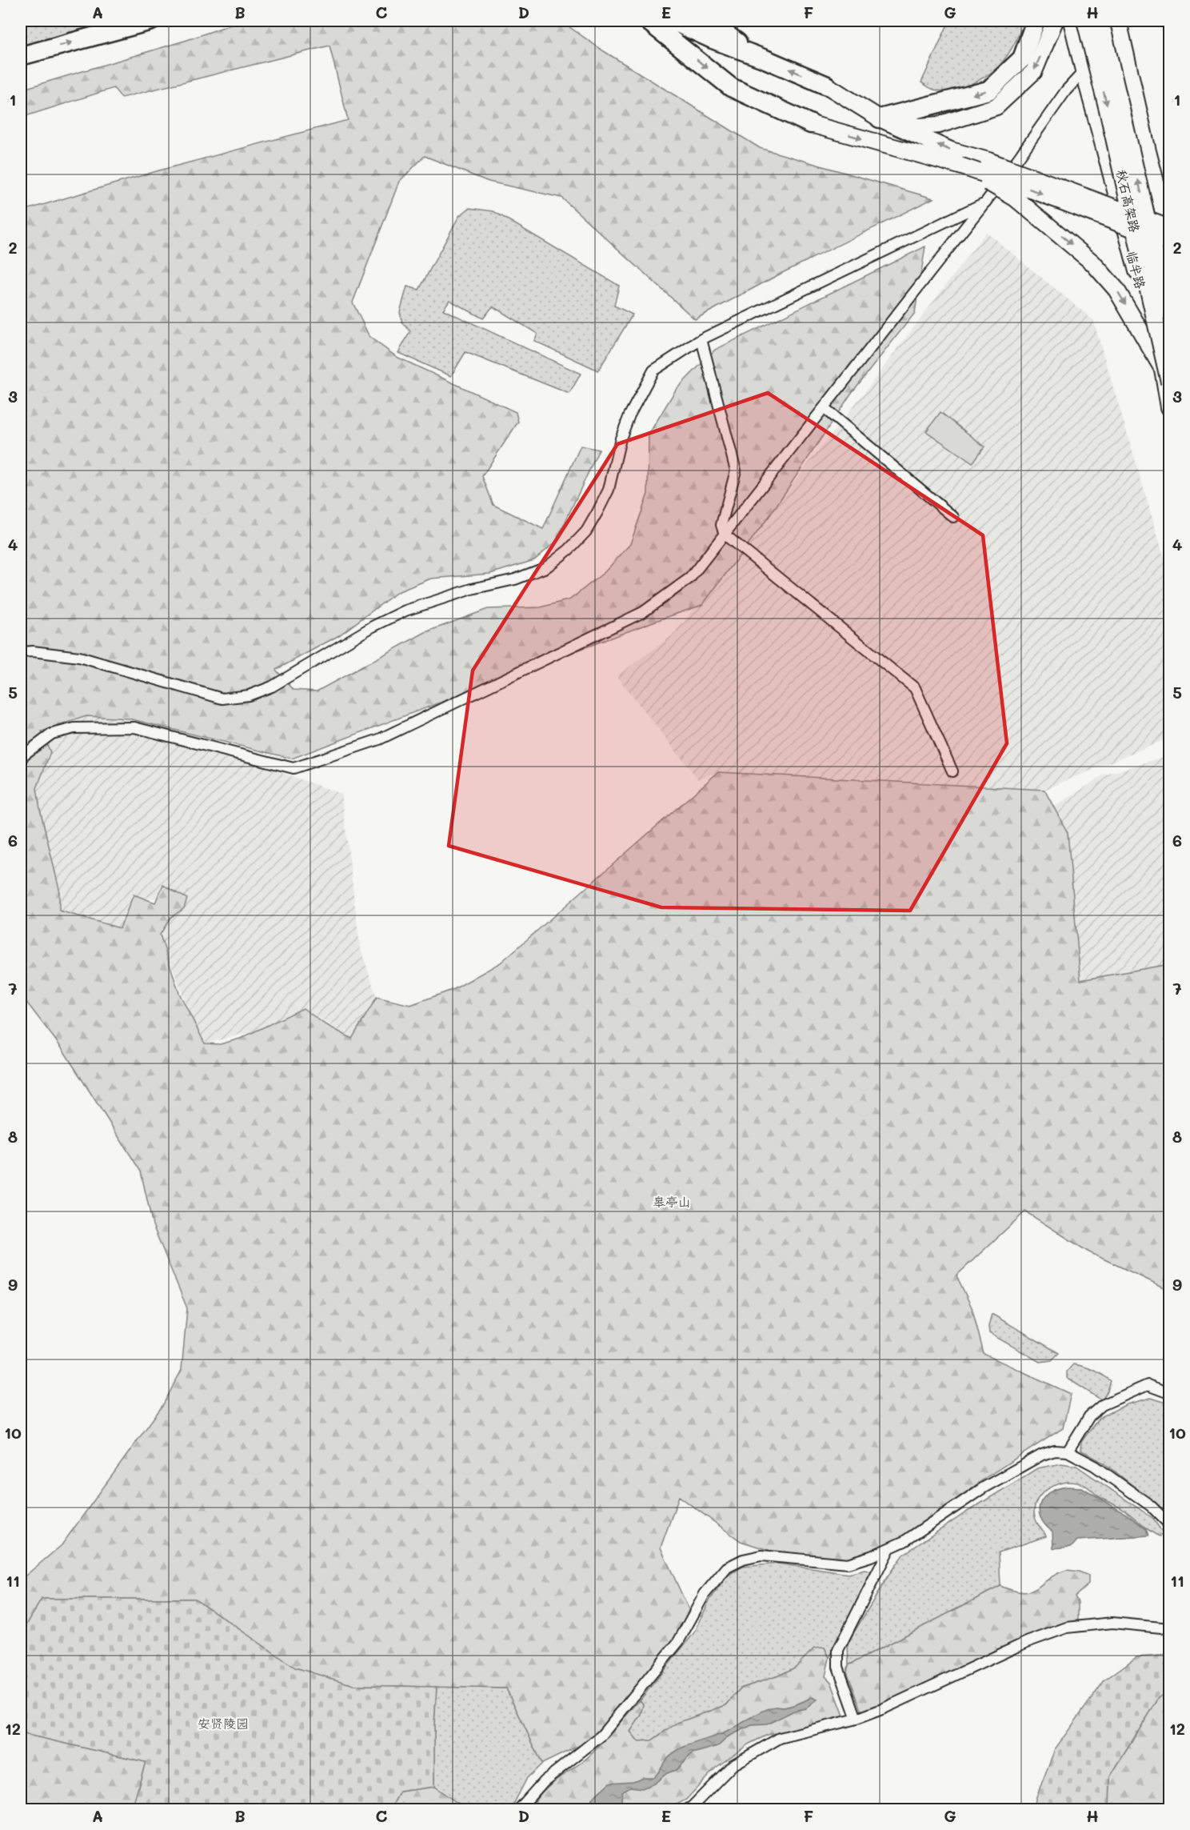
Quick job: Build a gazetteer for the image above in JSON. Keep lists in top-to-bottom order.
{
  "streets": {
    "main road": ["秋石高架路", "临半路"]
  },
  "crossings": [
    ["秋石高架路", "临半路"]
  ],
  "parks": ["皋亭山", "安贤陵园"],
  "grid": {
    "columns": [
      "A",
      "B",
      "C",
      "D",
      "E",
      "F",
      "G",
      "H"
    ],
    "rows": [
      "1",
      "2",
      "3",
      "4",
      "5",
      "6",
      "7",
      "8",
      "9",
      "10",
      "11",
      "12"
    ]
  }
}
